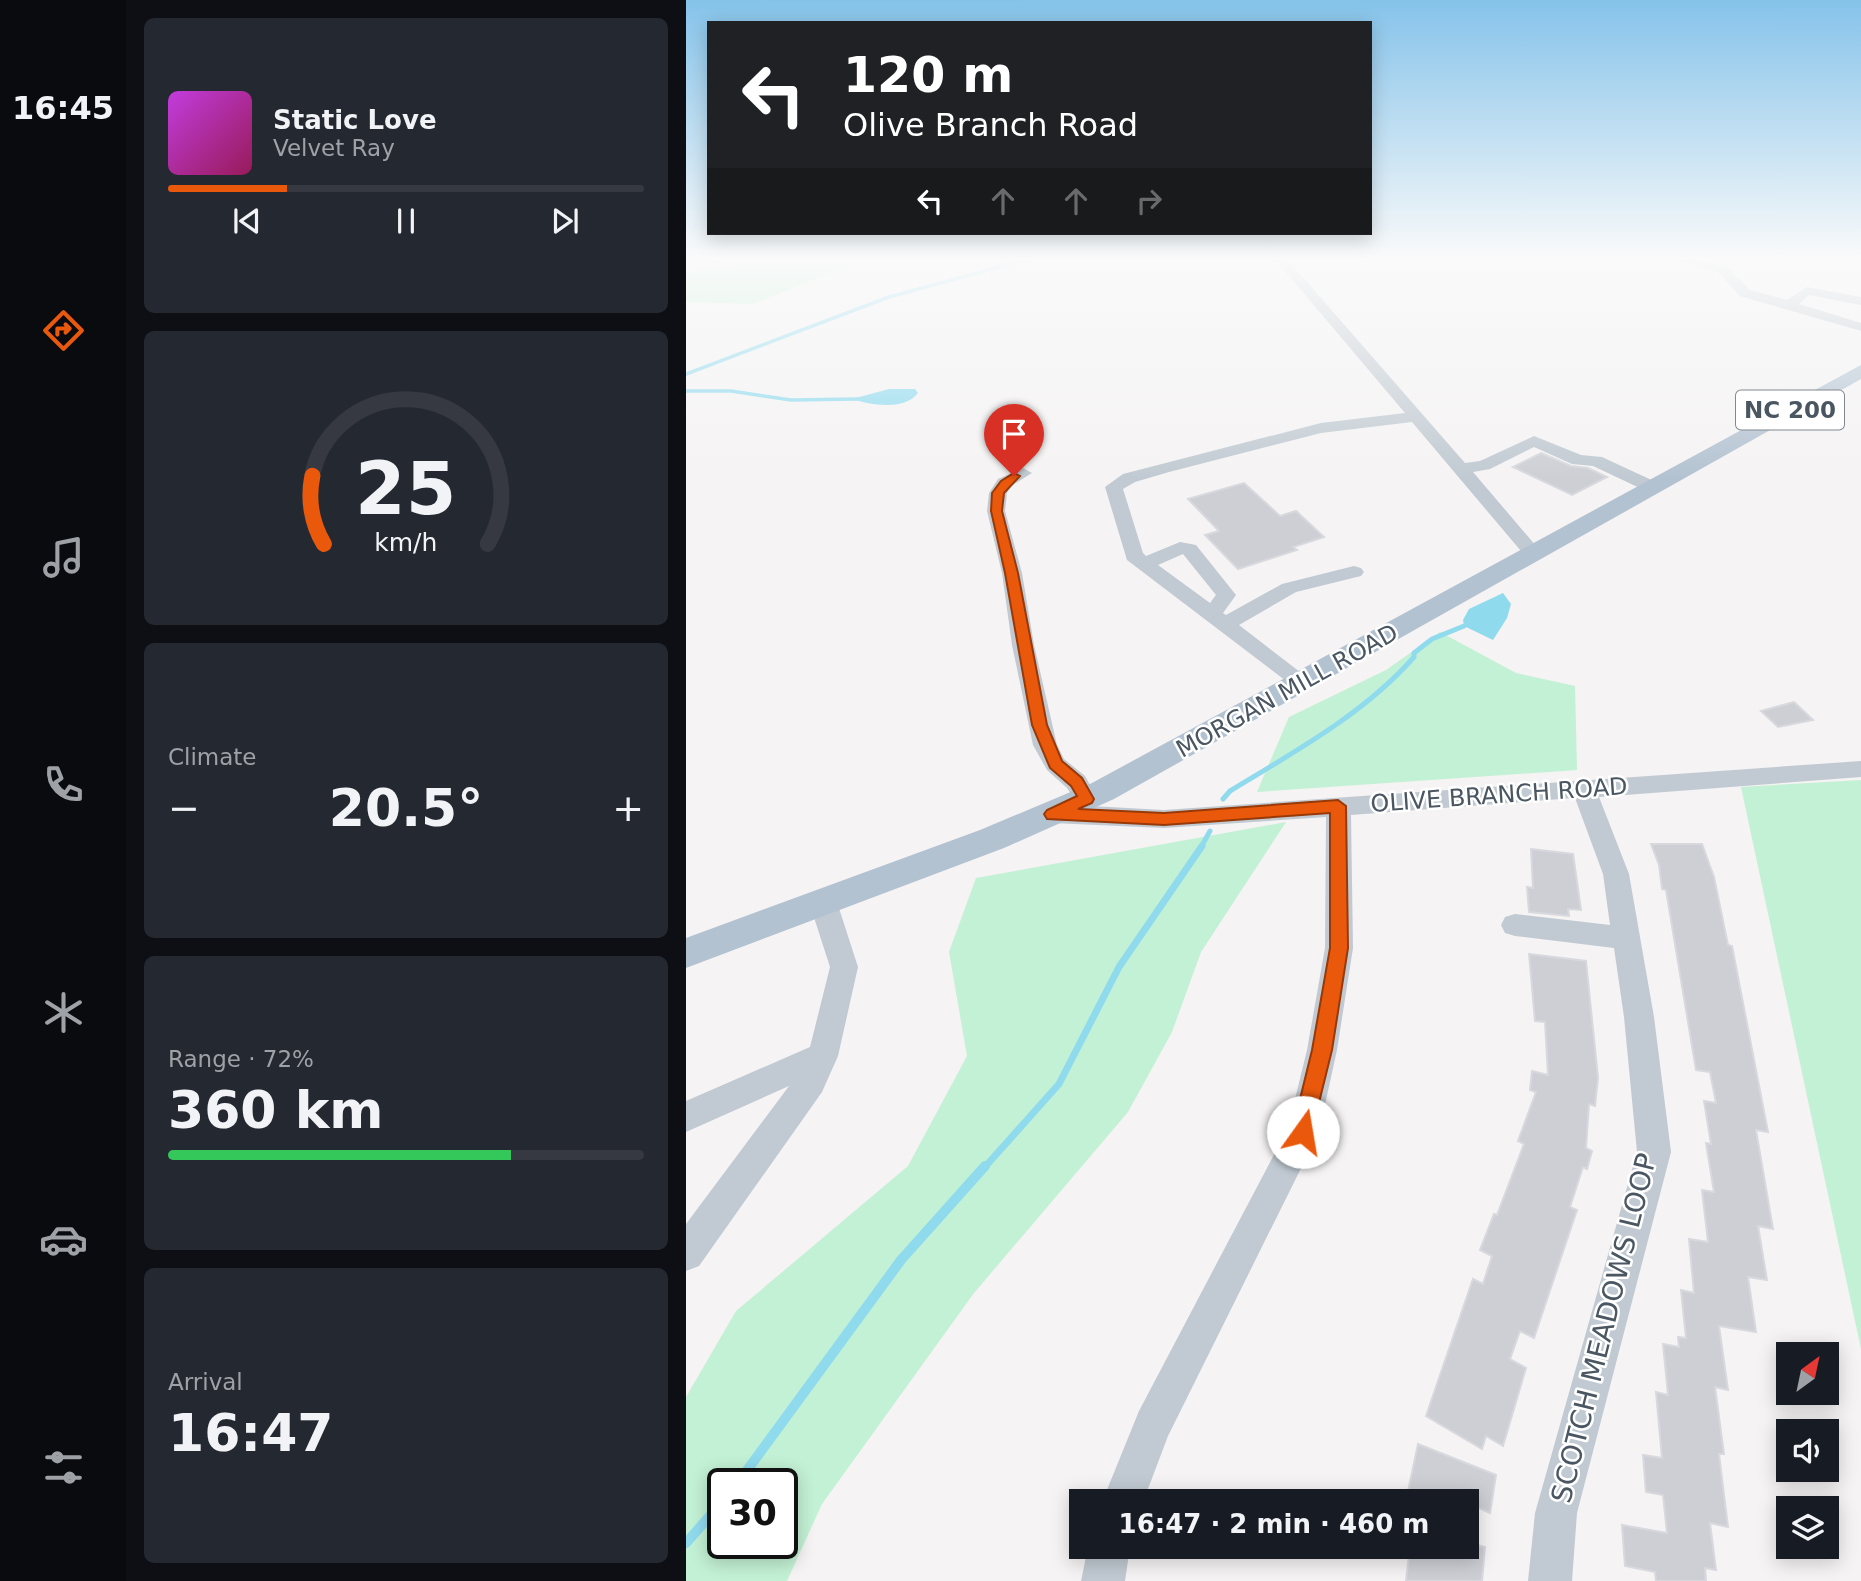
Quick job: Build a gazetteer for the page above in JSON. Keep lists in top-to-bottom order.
{
  "streets": {
    "main road": ["NC 200", "MORGAN MILL ROAD"],
    "street": ["OLIVE BRANCH ROAD", "SCOTCH MEADOWS LOOP"]
  },
  "crossings": [
    ["MORGAN MILL ROAD", "OLIVE BRANCH ROAD"],
    ["OLIVE BRANCH ROAD", "SCOTCH MEADOWS LOOP"]
  ],
  "north": "top right",
  "page": {
    "tabs": "16:45",
    "turn": ["120 m", "Olive Branch Road"],
    "song": ["Static Love", "Velvet Ray"],
    "tile": [
      "Climate",
      ["Range · 72%", "360 km"],
      ["Arrival", "16:47"]
    ],
    "heat": ["−", "20.5°", "+"],
    "limit": "30",
    "trip": "16:47 · 2 min · 460 m",
    "gauge": ["25", "km/h"]
  }
}
